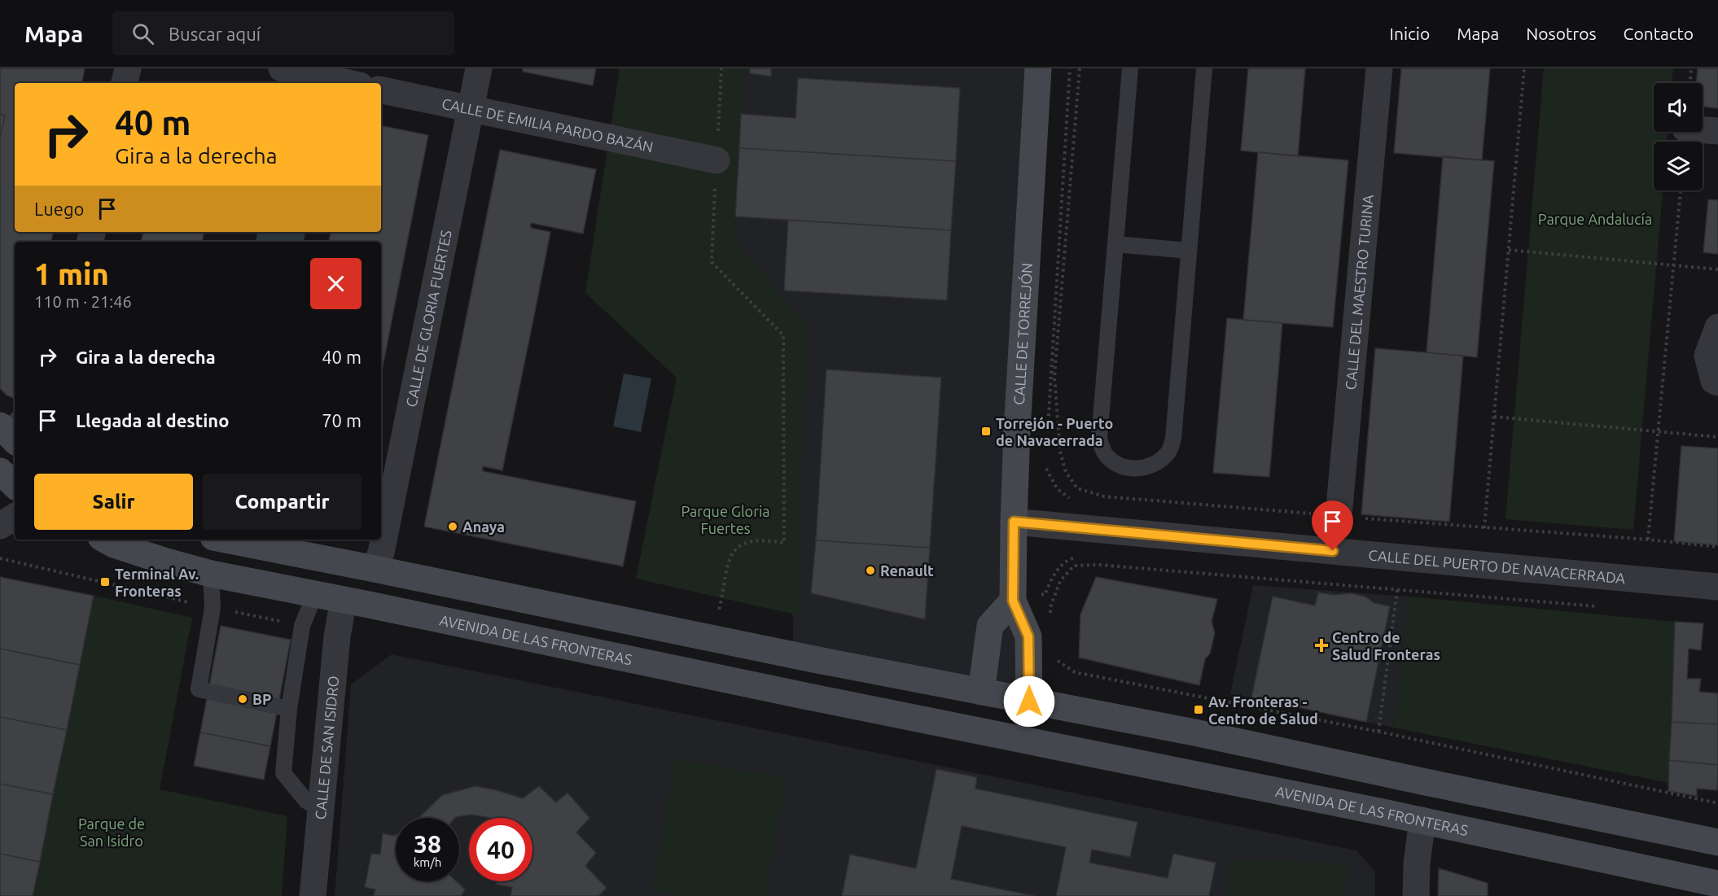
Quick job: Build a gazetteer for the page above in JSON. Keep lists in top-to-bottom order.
{
  "streets": {
    "main road": ["CALLE DE TORREJÓN", "AVENIDA DE LAS FRONTERAS"],
    "street": [
      "CALLE DE EMILIA PARDO BAZÁN",
      "CALLE DEL MAESTRO TURINA",
      "CALLE DE GLORIA FUERTES",
      "CALLE DEL PUERTO DE NAVACERRADA",
      "CALLE DE SAN ISIDRO"
    ]
  },
  "crossings": [
    ["CALLE DE EMILIA PARDO BAZÁN", "CALLE DE GLORIA FUERTES"],
    ["CALLE DE TORREJÓN", "CALLE DEL PUERTO DE NAVACERRADA"],
    ["AVENIDA DE LAS FRONTERAS", "CALLE DE SAN ISIDRO"]
  ],
  "parks": ["Parque Andalucía", "Parque Gloria Fuertes", "Parque de San Isidro"],
  "places": {
    "transit": ["Torrejón - Puerto de Navacerrada", "Terminal Av. Fronteras", "Av. Fronteras - Centro de Salud"],
    "other": ["Anaya", "Renault", "BP"],
    "health": ["Centro de Salud Fronteras"]
  },
  "page": {
    "header": "Mapa",
    "search": "Buscar aquí",
    "nav": [
      "Inicio",
      "Mapa",
      "Nosotros",
      "Contacto"
    ],
    "turn": ["40 m", "Gira a la derecha"],
    "then": "Luego",
    "heading": ["1 min", "110 m · 21:46"],
    "list": [
      {
        "name": "Gira a la derecha",
        "value": "40 m"
      },
      {
        "name": "Llegada al destino",
        "value": "70 m"
      }
    ],
    "buttons": ["Salir", "Compartir"],
    "speed": "38 km/h",
    "limit": "40"
  }
}
